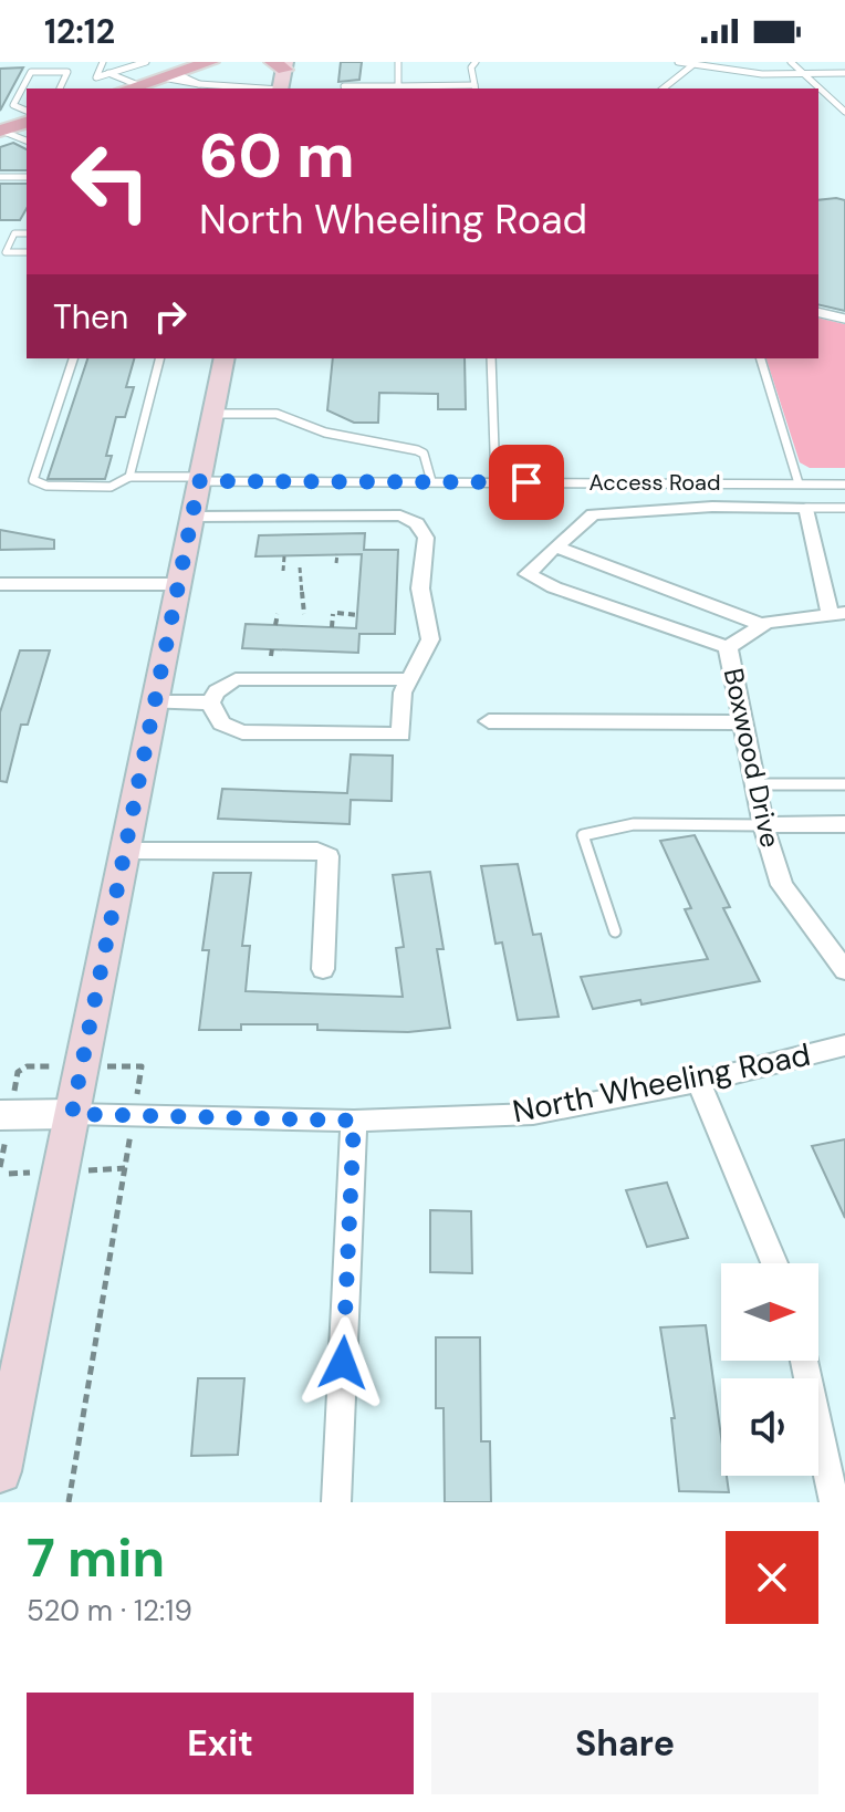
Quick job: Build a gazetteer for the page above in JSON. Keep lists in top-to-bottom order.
{
  "streets": {
    "street": ["Boxwood Drive", "North Wheeling Road"],
    "lane": ["Access Road"]
  },
  "north": "right",
  "page": {
    "status": "12:12",
    "turn": ["60 m", "North Wheeling Road"],
    "then": "Then",
    "heading": ["7 min", "520 m · 12:19"],
    "buttons": ["Exit", "Share"]
  }
}
